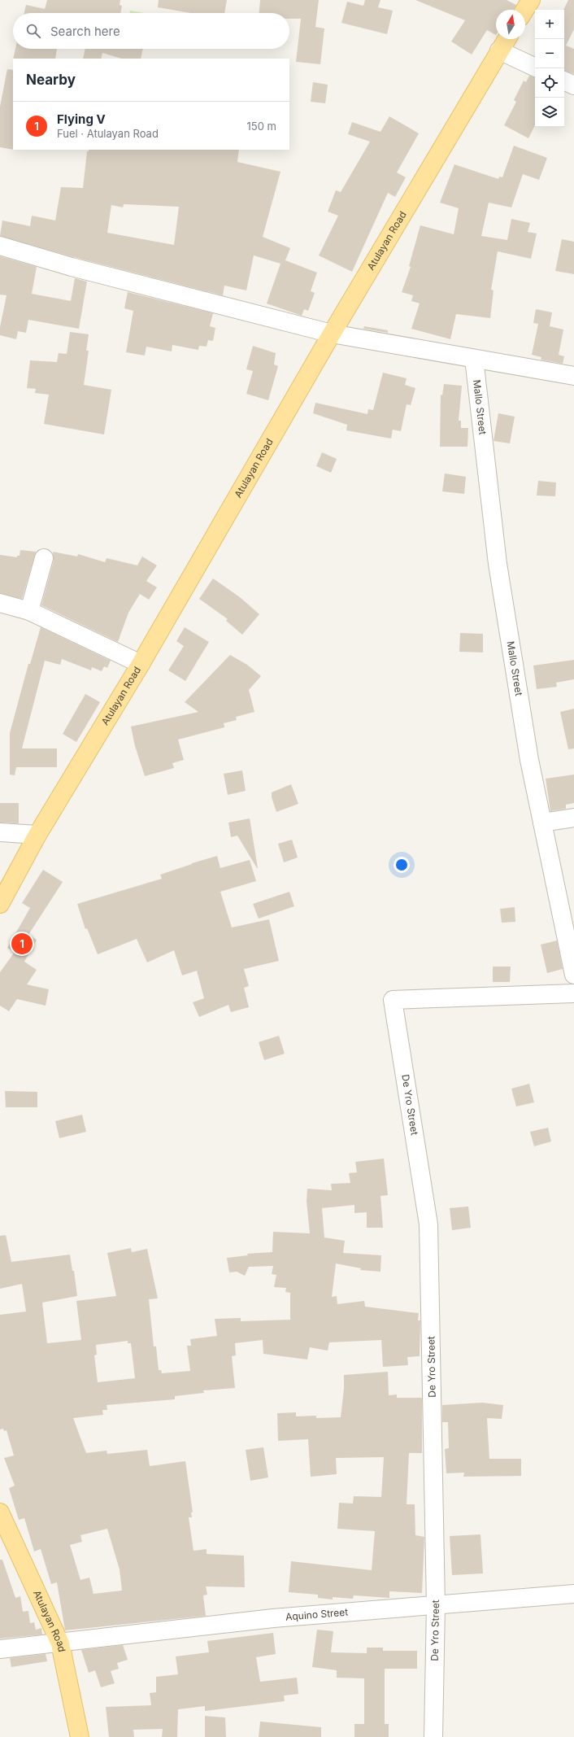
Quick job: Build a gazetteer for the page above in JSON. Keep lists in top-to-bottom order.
{
  "streets": {
    "main road": ["Atulayan Road"],
    "street": ["Mallo Street", "De Yro Street", "Aquino Street"]
  },
  "crossings": [
    ["Atulayan Road", "Aquino Street"],
    ["De Yro Street", "Aquino Street"]
  ],
  "north": "top",
  "page": {
    "map_buttons": ["+", "−"],
    "search": "Search here",
    "heading": "Nearby",
    "list": [
      {
        "mark": "1",
        "name": "Flying V",
        "note": "Fuel · Atulayan Road",
        "value": "150 m"
      }
    ],
    "pins": "1"
  }
}
